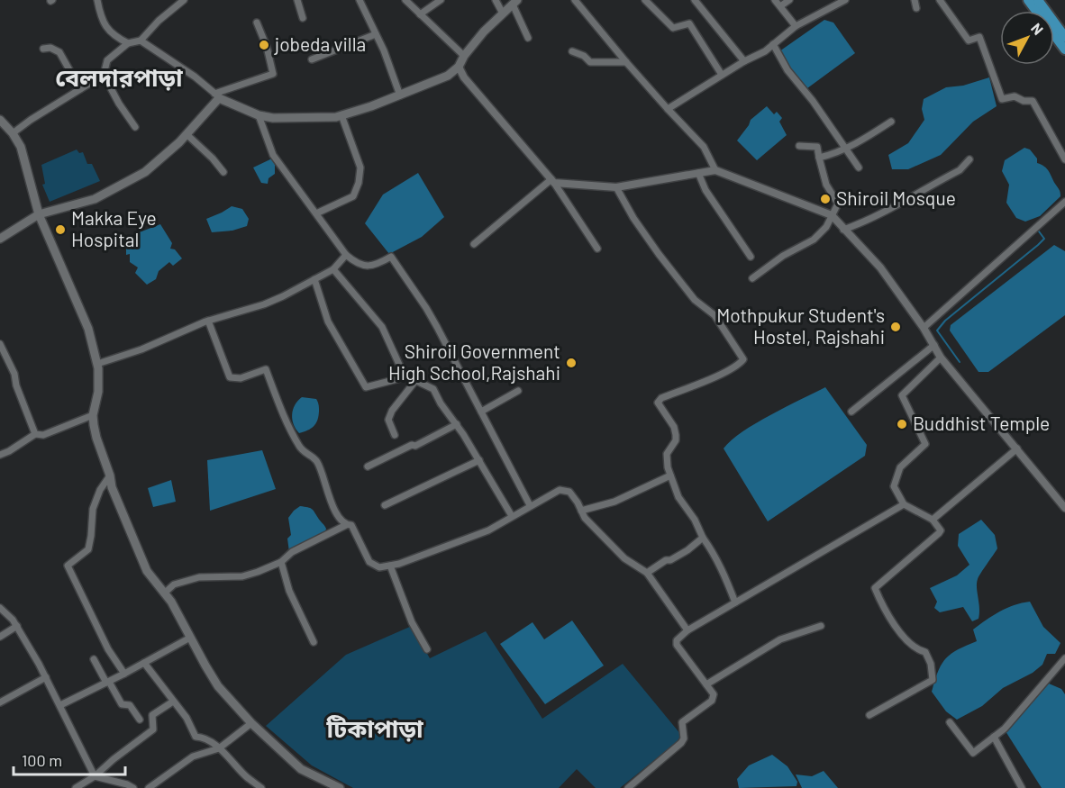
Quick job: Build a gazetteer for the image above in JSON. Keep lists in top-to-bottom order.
{
  "districts": ["বেলদারপাড়া", "টিকাপাড়া"],
  "places": [
    "jobeda villa",
    "Shiroil Mosque",
    "Makka Eye Hospital",
    "Mothpukur Student's Hostel, Rajshahi",
    "Shiroil Government High School,Rajshahi",
    "Buddhist Temple"
  ],
  "scale_bar": "100 m",
  "north": "top right"
}
